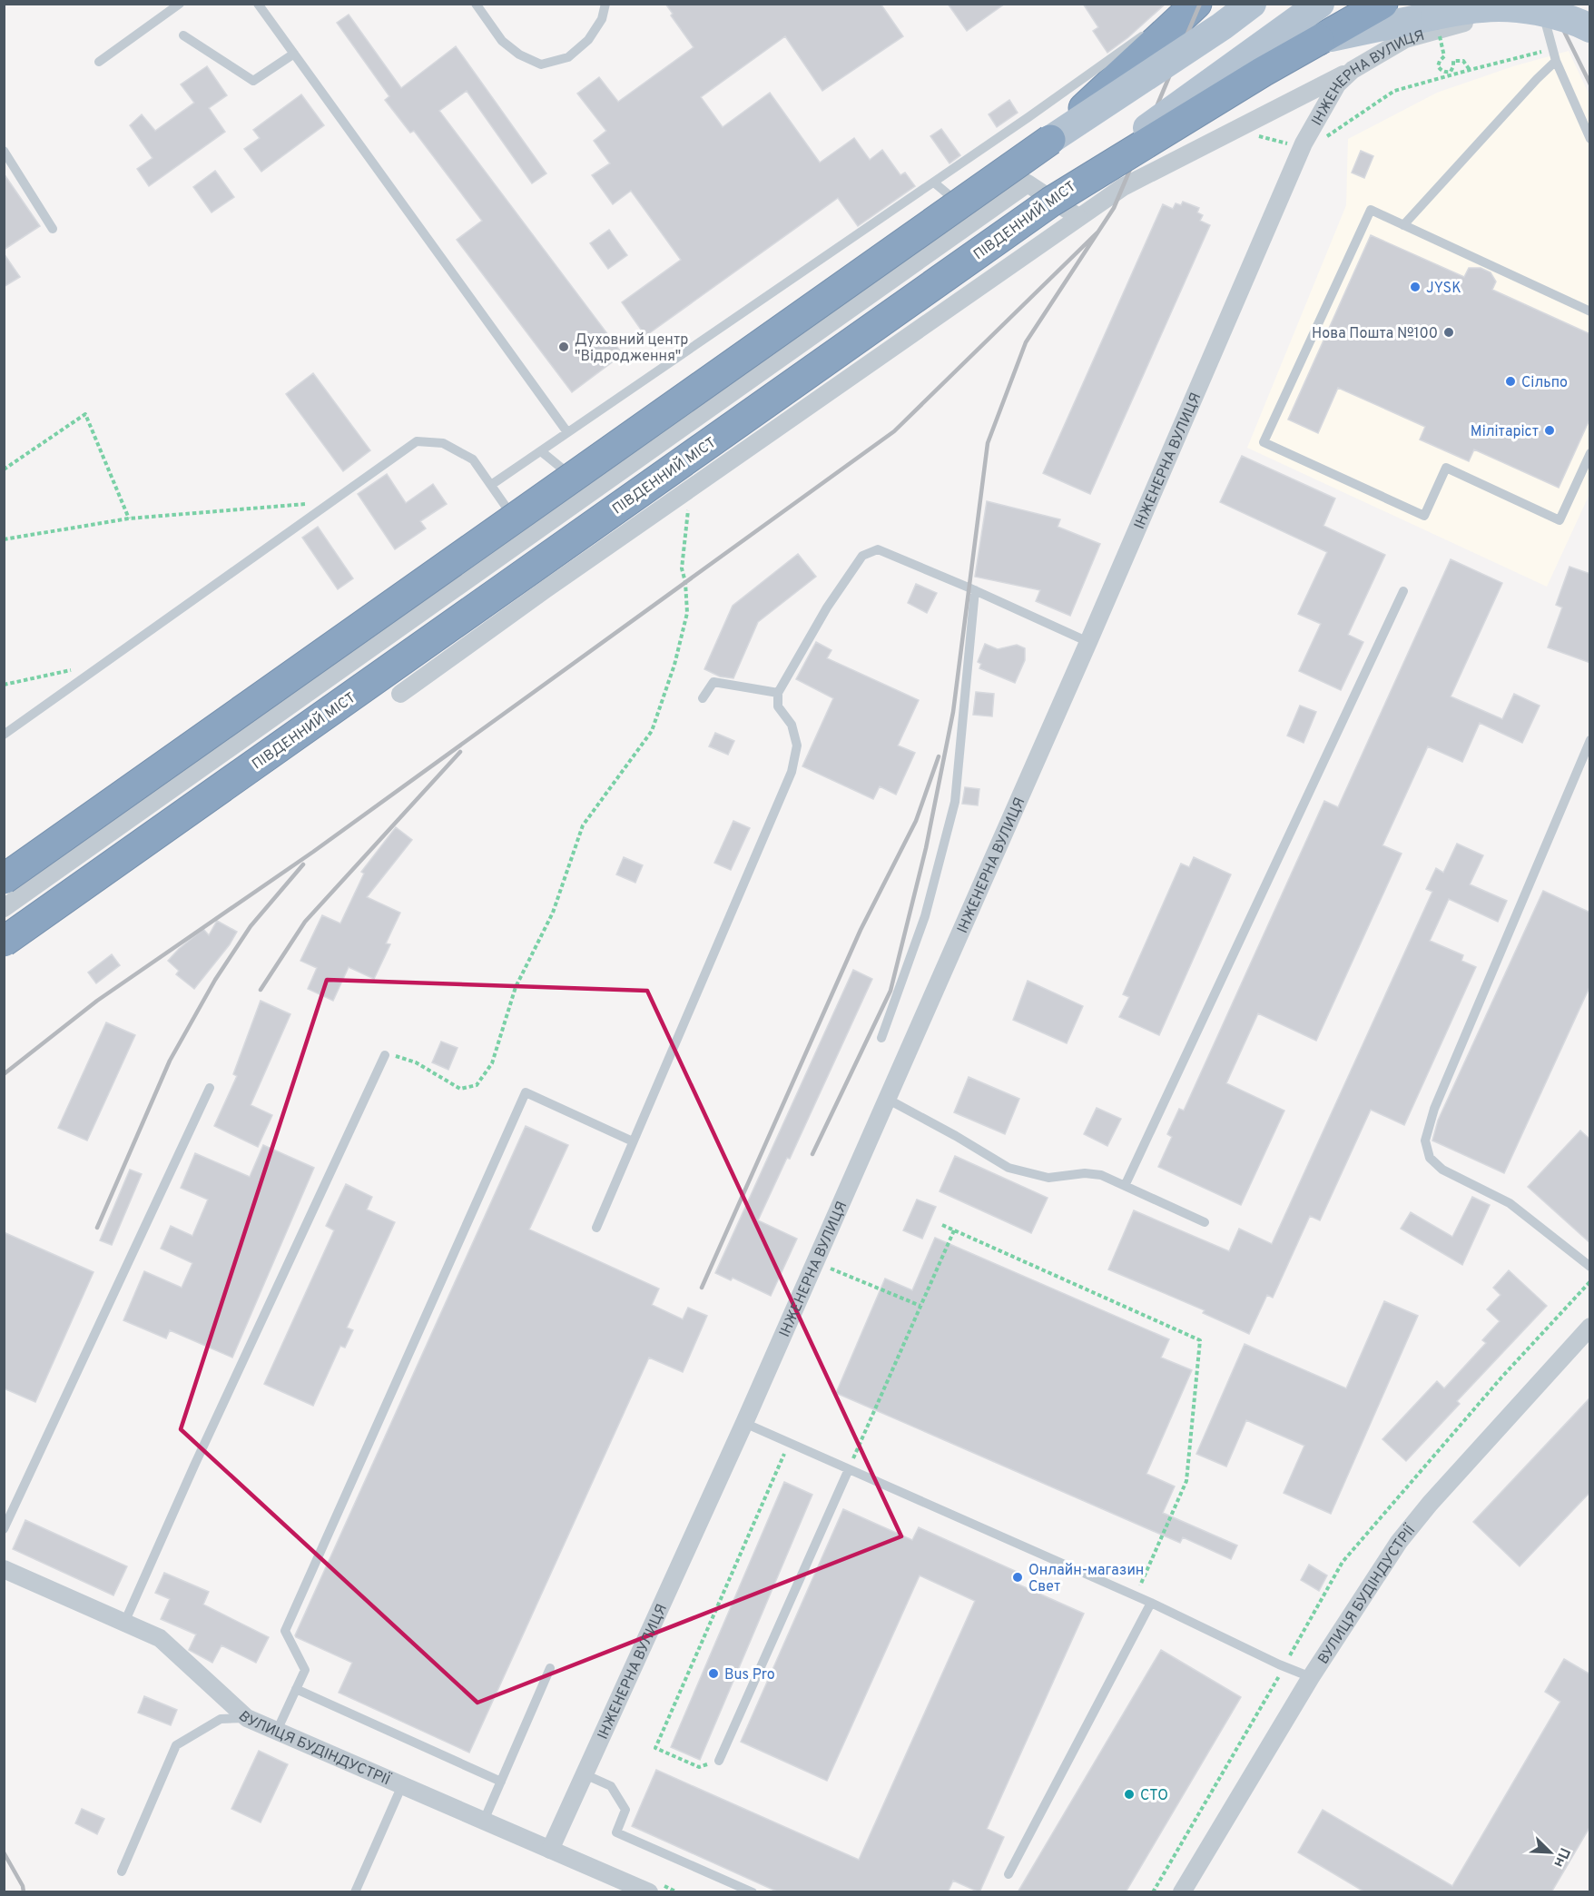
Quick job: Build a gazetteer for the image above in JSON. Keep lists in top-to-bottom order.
{
  "streets": {
    "highway": ["ПІВДЕННИЙ МІСТ"],
    "street": ["ІНЖЕНЕРНА ВУЛИЦЯ", "ВУЛИЦЯ БУДІНДУСТРІЇ"]
  },
  "crossings": [
    ["ІНЖЕНЕРНА ВУЛИЦЯ", "ВУЛИЦЯ БУДІНДУСТРІЇ"]
  ],
  "places": [
    "JYSK",
    "Нова Пошта №100",
    "Духовний центр \"Відродження\"",
    "Сільпо",
    "Мілітаріст",
    "Онлайн-магазин Свет",
    "Bus Pro",
    "СТО"
  ],
  "north": "bottom right"
}
